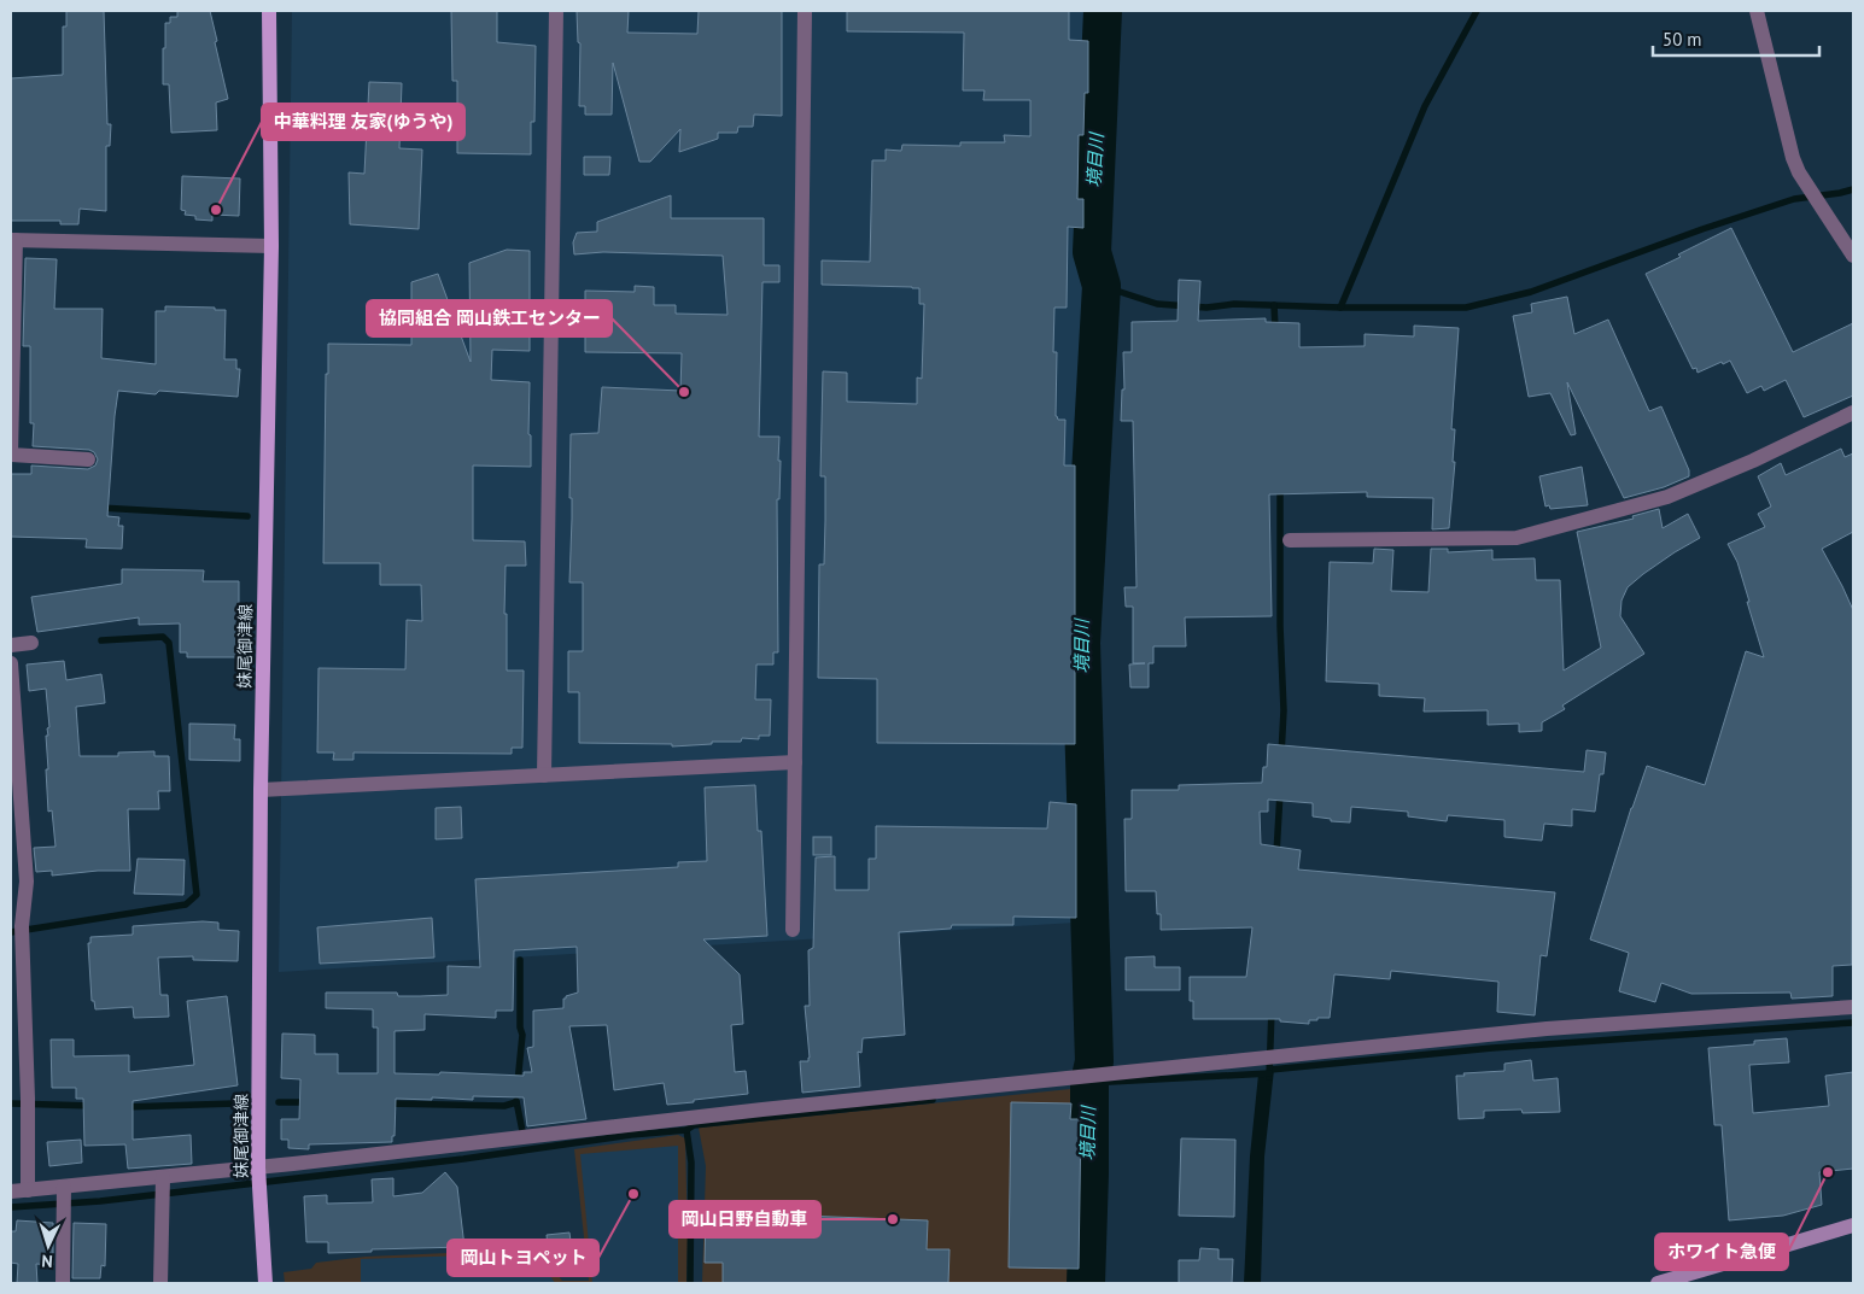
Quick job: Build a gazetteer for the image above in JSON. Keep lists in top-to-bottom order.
{
  "streets": {
    "main road": ["妹尾御津線"]
  },
  "water": ["境目川"],
  "places": [
    "中華料理 友家(ゆうや)",
    "協同組合 岡山鉄工センター",
    "ホワイト急便",
    "岡山トヨペット",
    "岡山日野自動車"
  ],
  "scale_bar": "50 m",
  "north": "bottom"
}
